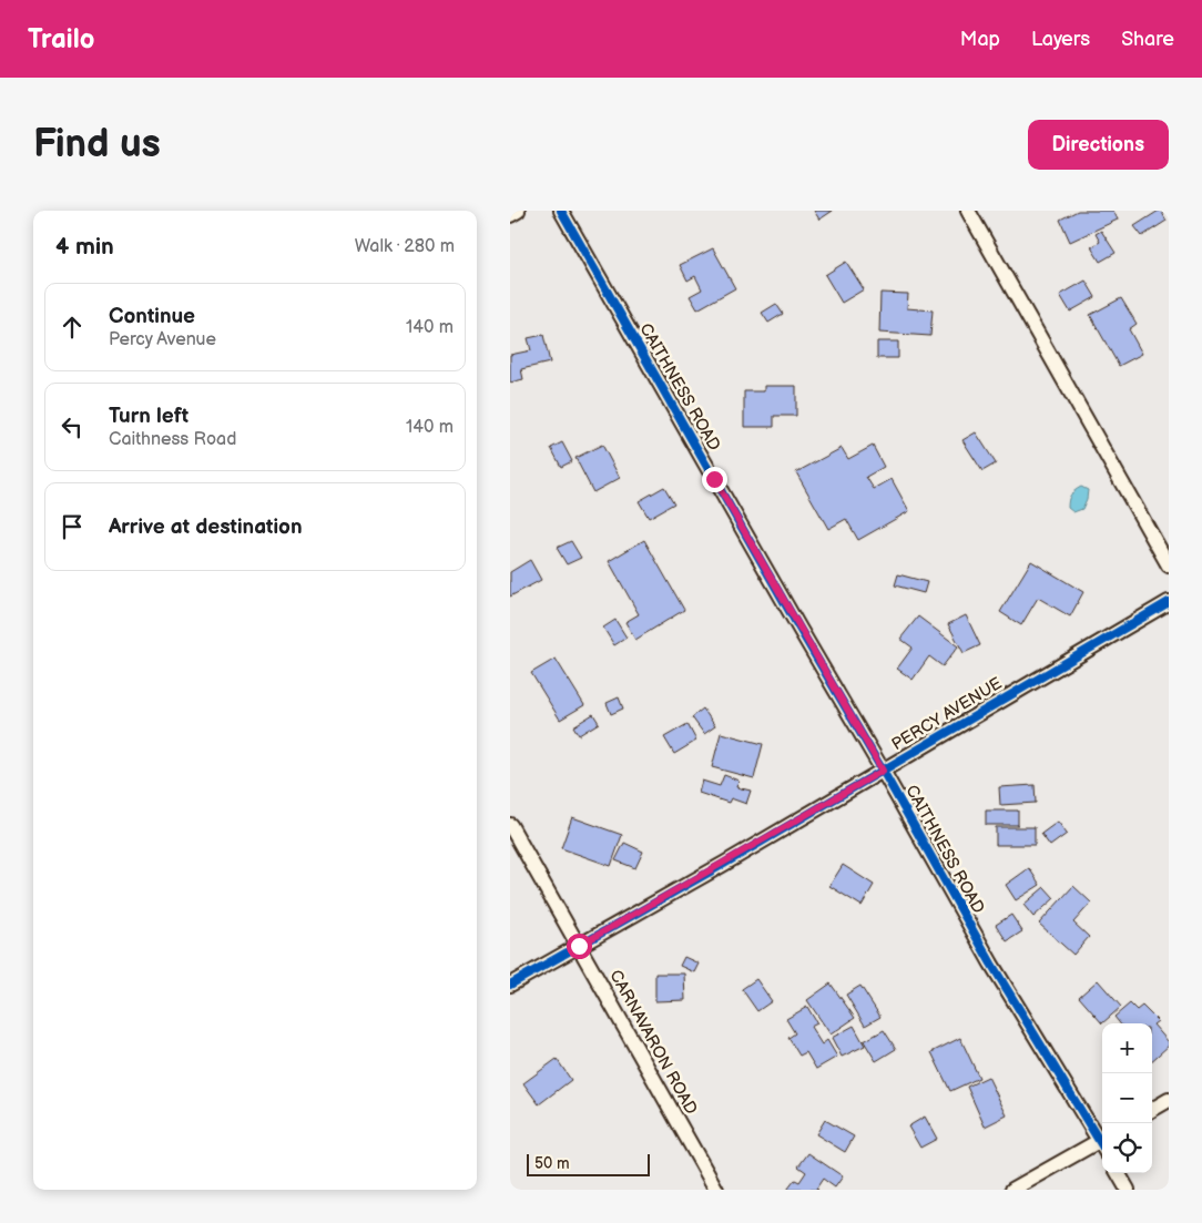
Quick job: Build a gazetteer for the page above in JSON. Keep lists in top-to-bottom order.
{
  "streets": {
    "street": ["CAITHNESS ROAD", "PERCY AVENUE", "CARNAVARON ROAD"]
  },
  "crossings": [
    ["CAITHNESS ROAD", "PERCY AVENUE"],
    ["PERCY AVENUE", "CARNAVARON ROAD"]
  ],
  "scale_bar": "50 m",
  "page": {
    "header": "Trailo",
    "nav": ["Map", "Layers", "Share"],
    "buttons": "Directions",
    "title": "Find us",
    "heading": ["4 min", "Walk · 280 m"],
    "list": [
      ["Continue", "Percy Avenue", "140 m"],
      ["Turn left", "Caithness Road", "140 m"],
      "Arrive at destination"
    ],
    "map_buttons": ["+", "−"],
    "scale": "50 m"
  }
}
